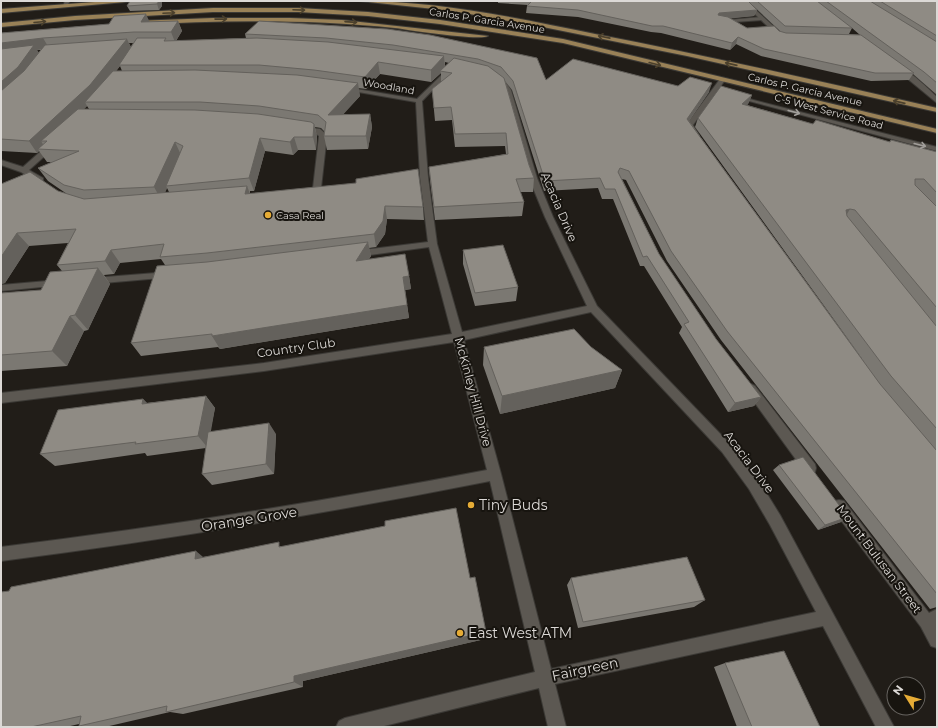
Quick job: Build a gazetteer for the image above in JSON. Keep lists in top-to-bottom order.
{
  "streets": {
    "main road": ["Carlos P. Garcia Avenue"],
    "street": [
      "Woodland",
      "C-5 West Service Road",
      "Acacia Drive",
      "Country Club",
      "McKinley Hill Drive",
      "Orange Grove",
      "Mount Bulusan Street",
      "Fairgreen"
    ]
  },
  "crossings": [
    ["Woodland", "McKinley Hill Drive"],
    ["Acacia Drive", "Country Club"],
    ["Acacia Drive", "Fairgreen"],
    ["Country Club", "McKinley Hill Drive"],
    ["McKinley Hill Drive", "Orange Grove"],
    ["McKinley Hill Drive", "Fairgreen"]
  ],
  "places": ["Casa Real", "Tiny Buds", "East West ATM"],
  "north": "top left"
}
